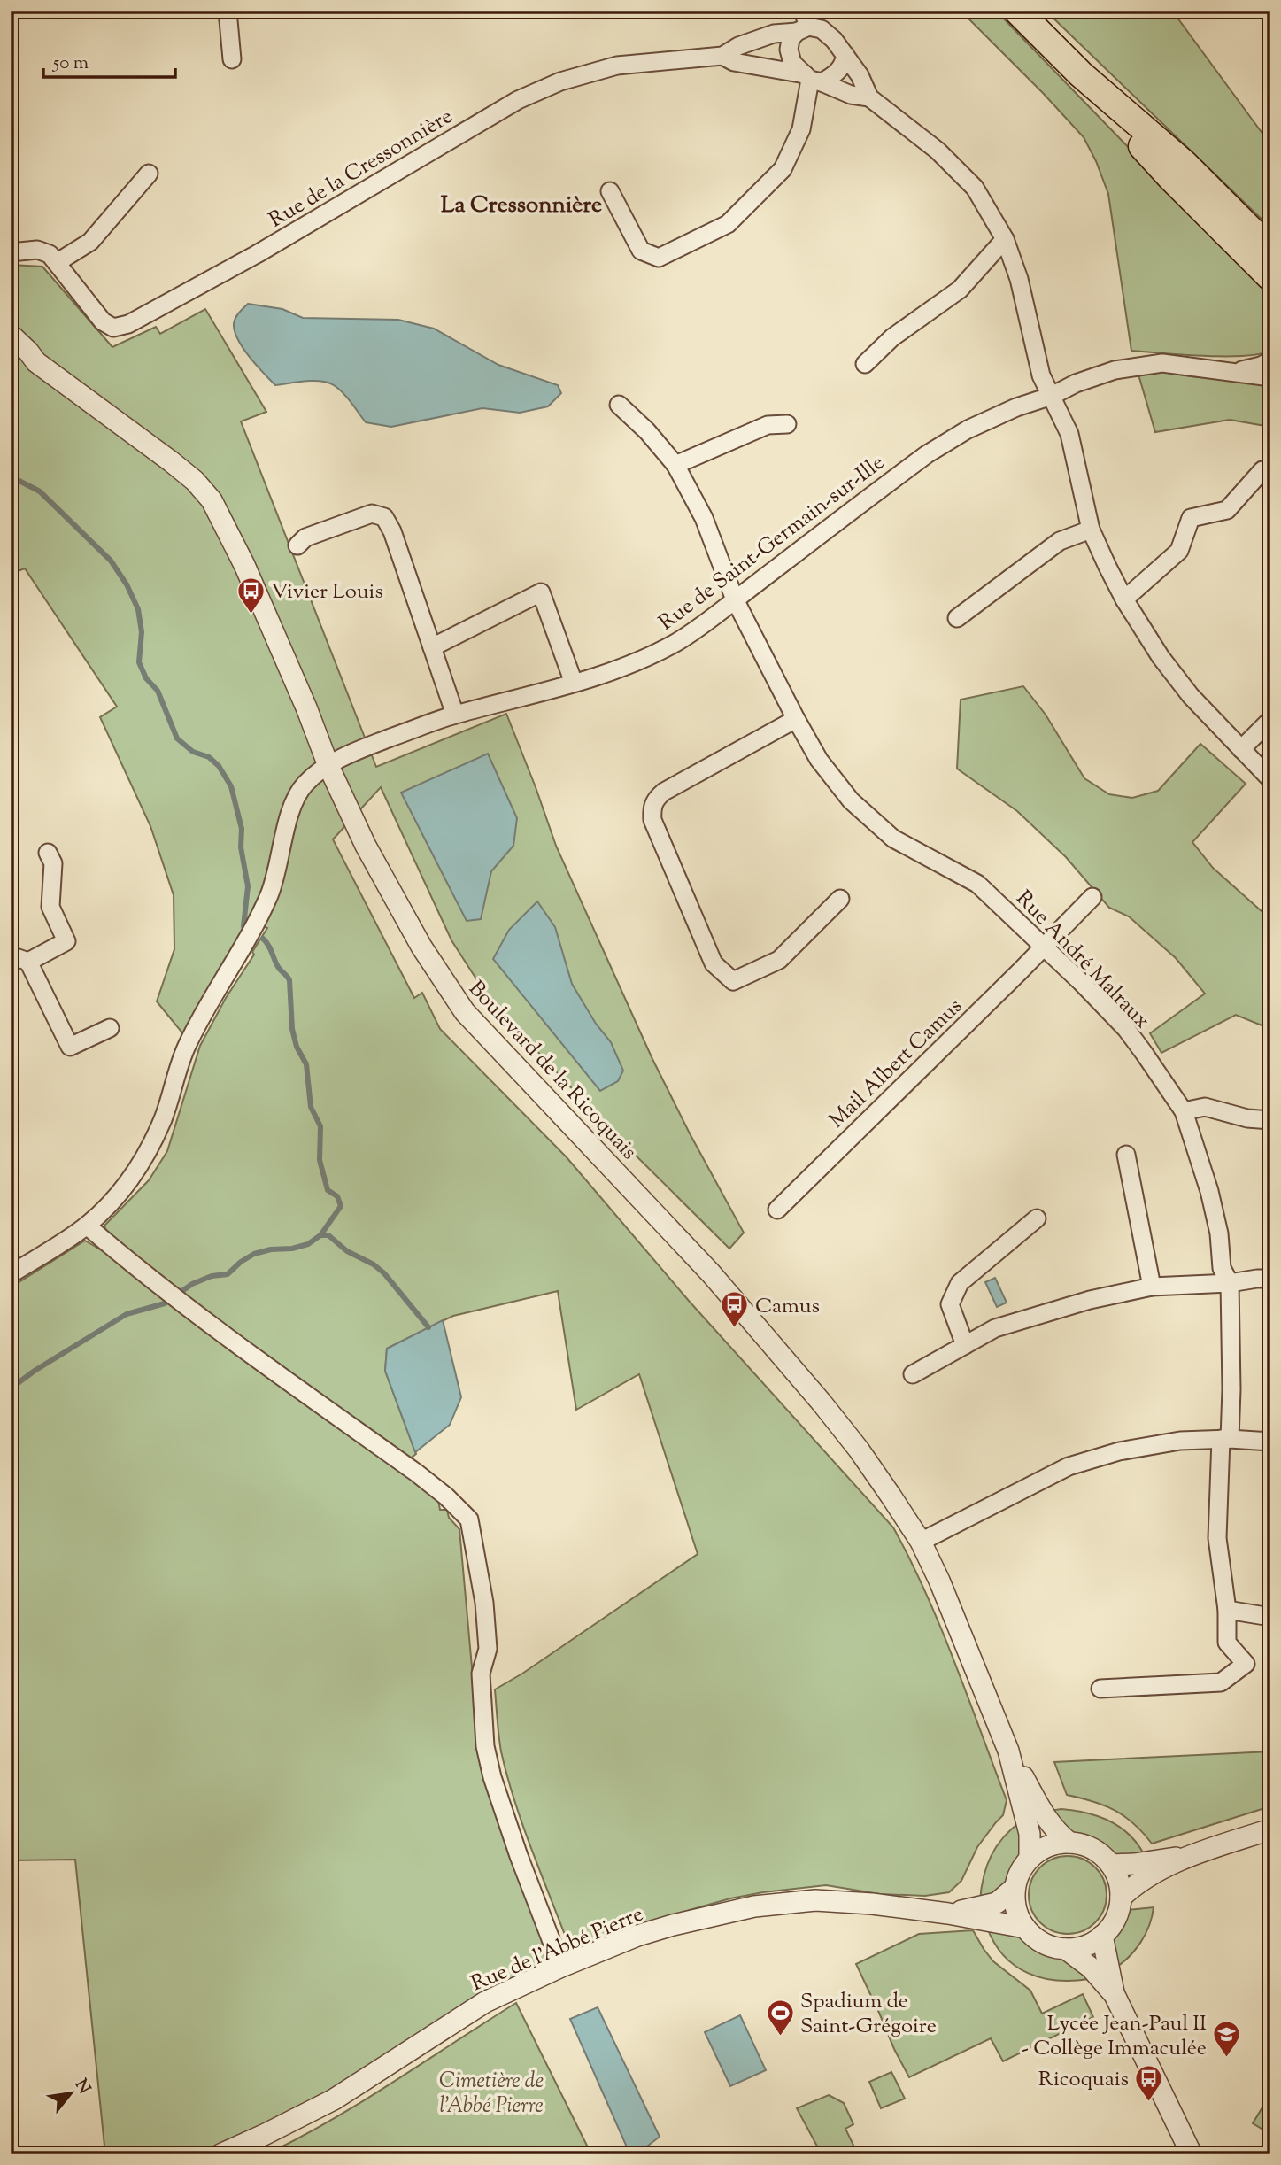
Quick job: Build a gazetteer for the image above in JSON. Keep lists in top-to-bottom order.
{
  "streets": {
    "street": [
      "Rue de la Cressonnière",
      "Rue de Saint-Germain-sur-Ille",
      "Rue André Malraux",
      "Mail Albert Camus",
      "Boulevard de la Ricoquais",
      "Rue de l'Abbé Pierre"
    ]
  },
  "crossings": [
    ["Rue de la Cressonnière", "Rue de Saint-Germain-sur-Ille"],
    ["Rue de Saint-Germain-sur-Ille", "Rue André Malraux"],
    ["Rue de Saint-Germain-sur-Ille", "Boulevard de la Ricoquais"],
    ["Rue André Malraux", "Mail Albert Camus"],
    ["Boulevard de la Ricoquais", "Rue de l'Abbé Pierre"]
  ],
  "districts": ["La Cressonnière"],
  "parks": ["Cimetière de l'Abbé Pierre"],
  "places": {
    "bus stop": ["Vivier Louis", "Camus", "Ricoquais"],
    "sports": ["Spadium de Saint-Grégoire"],
    "school or university": ["Lycée Jean-Paul II - Collège Immaculée"]
  },
  "scale_bar": "50 m",
  "north": "top right"
}
